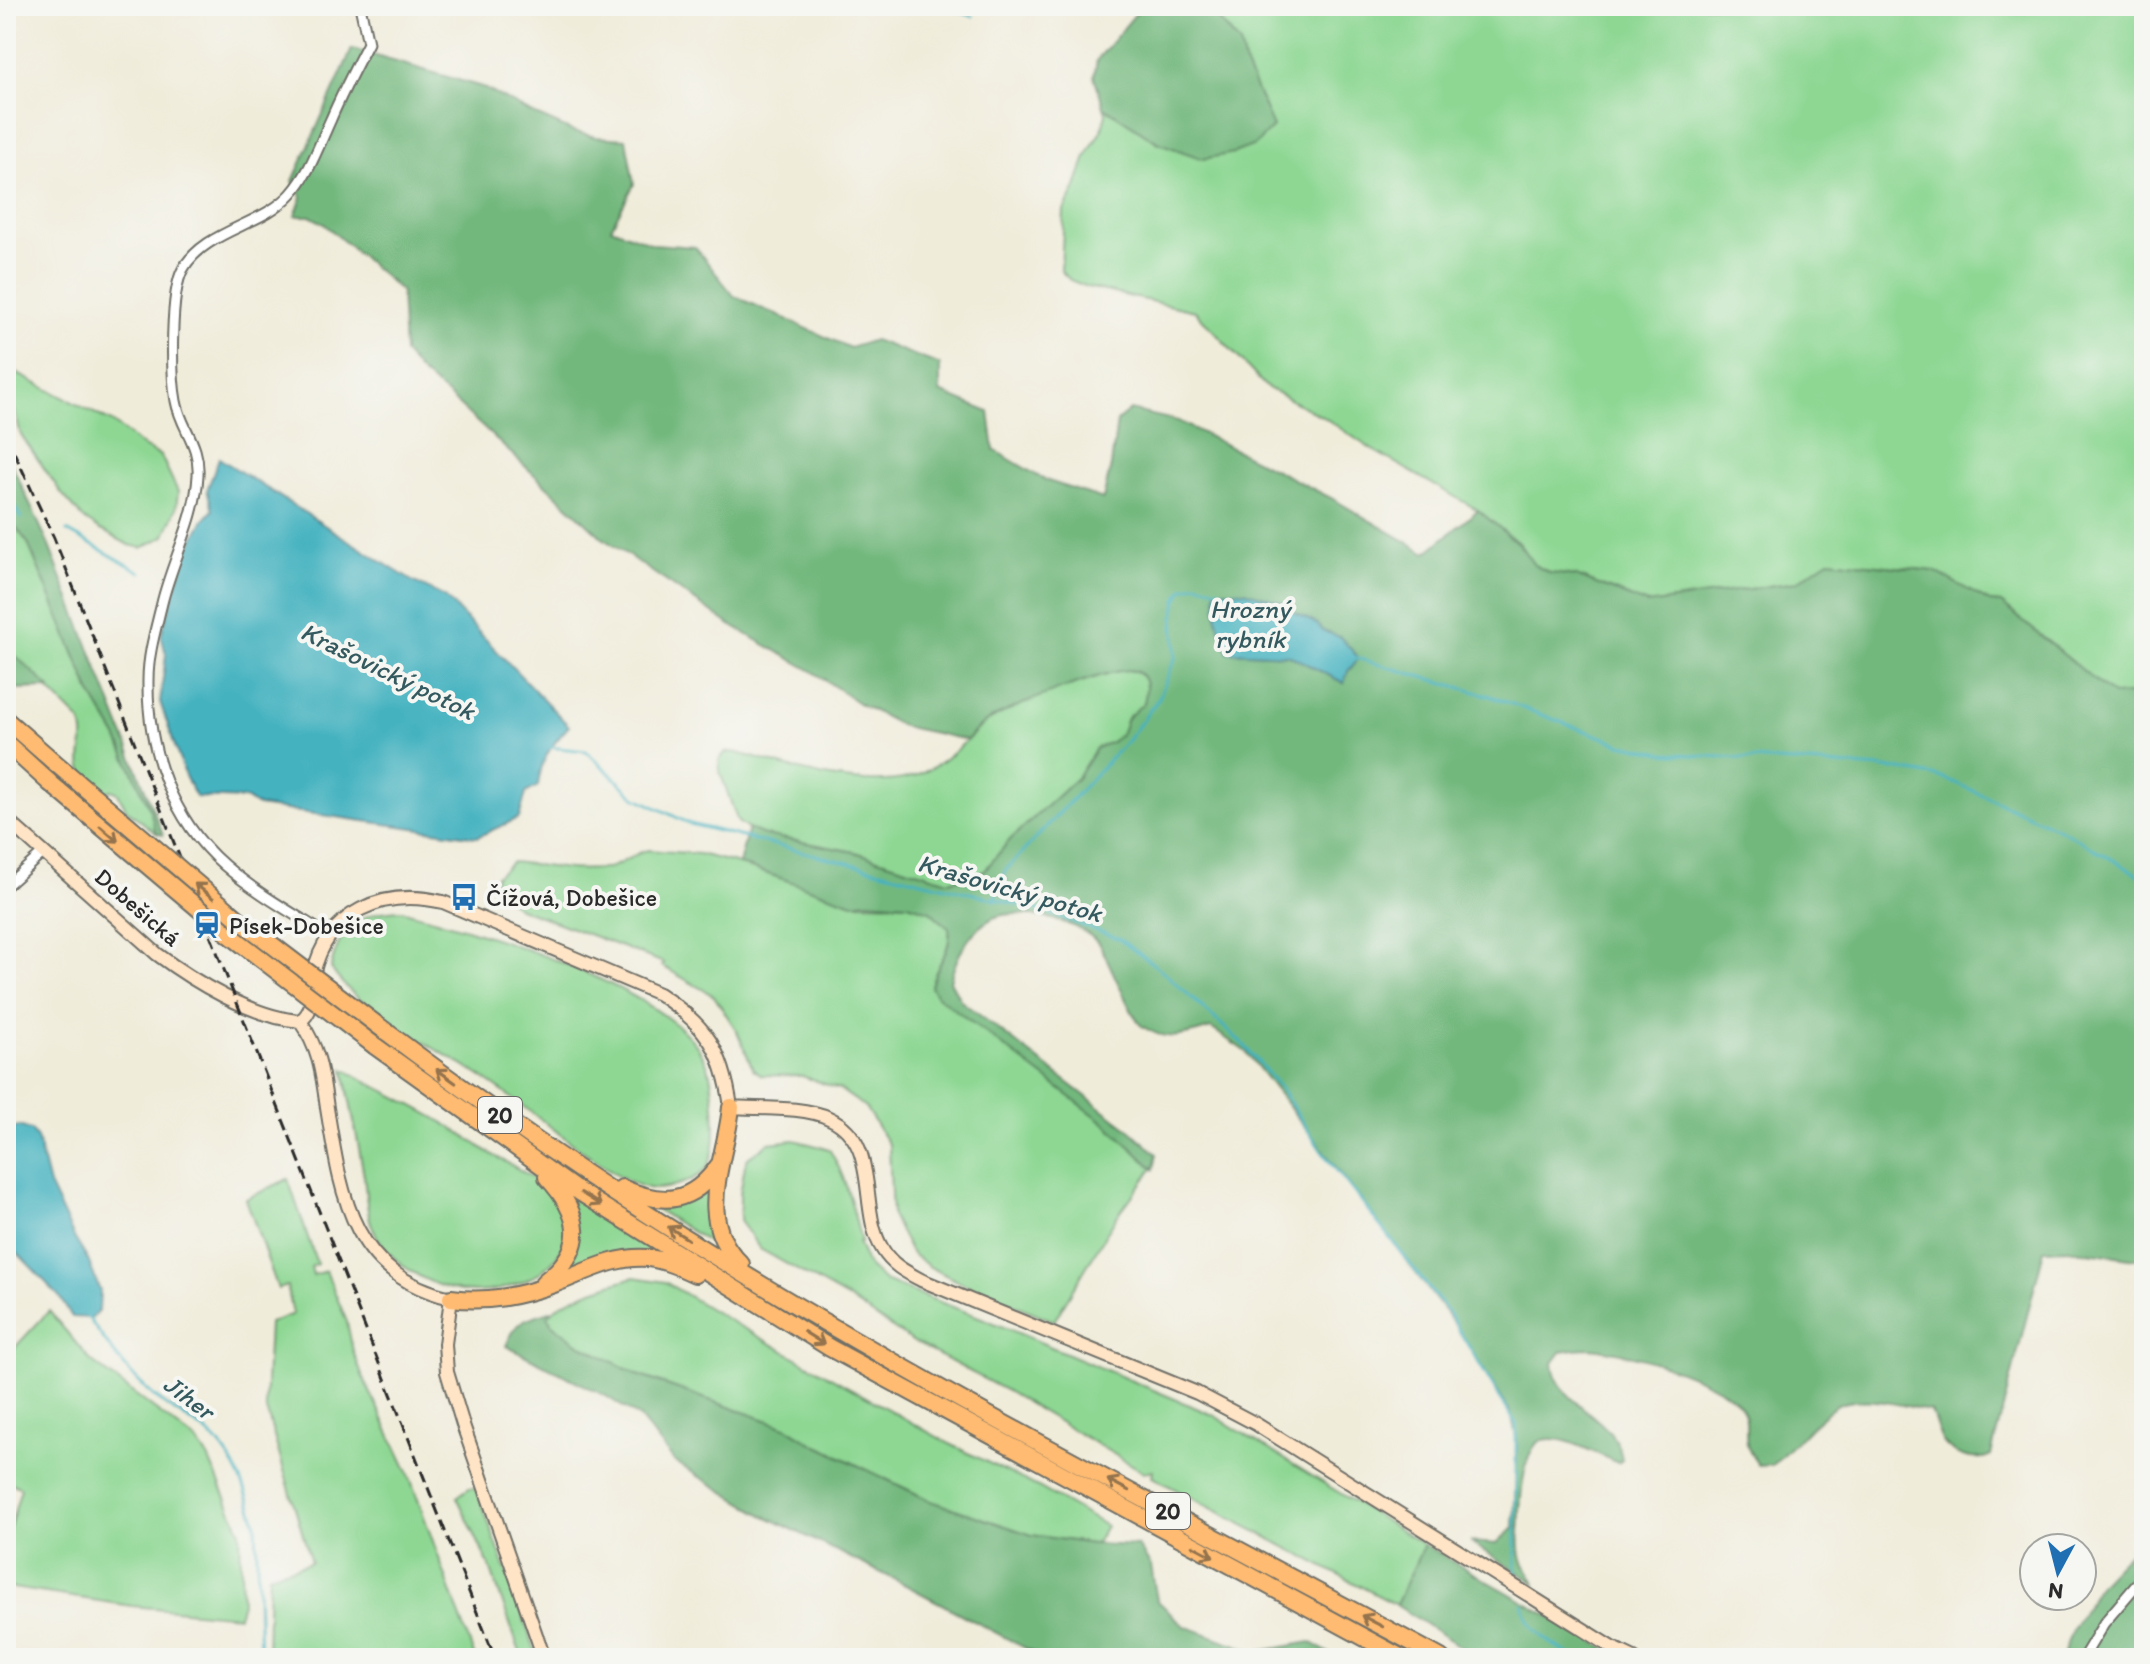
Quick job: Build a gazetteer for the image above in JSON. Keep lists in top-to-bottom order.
{
  "streets": {
    "highway": ["20"],
    "street": ["Dobešická"]
  },
  "water": ["Hrozný rybník", "Krašovický potok", "Jiher"],
  "places": {
    "bus stop": ["Čížová, Dobešice"],
    "station": ["Písek-Dobešice"]
  },
  "north": "bottom"
}
